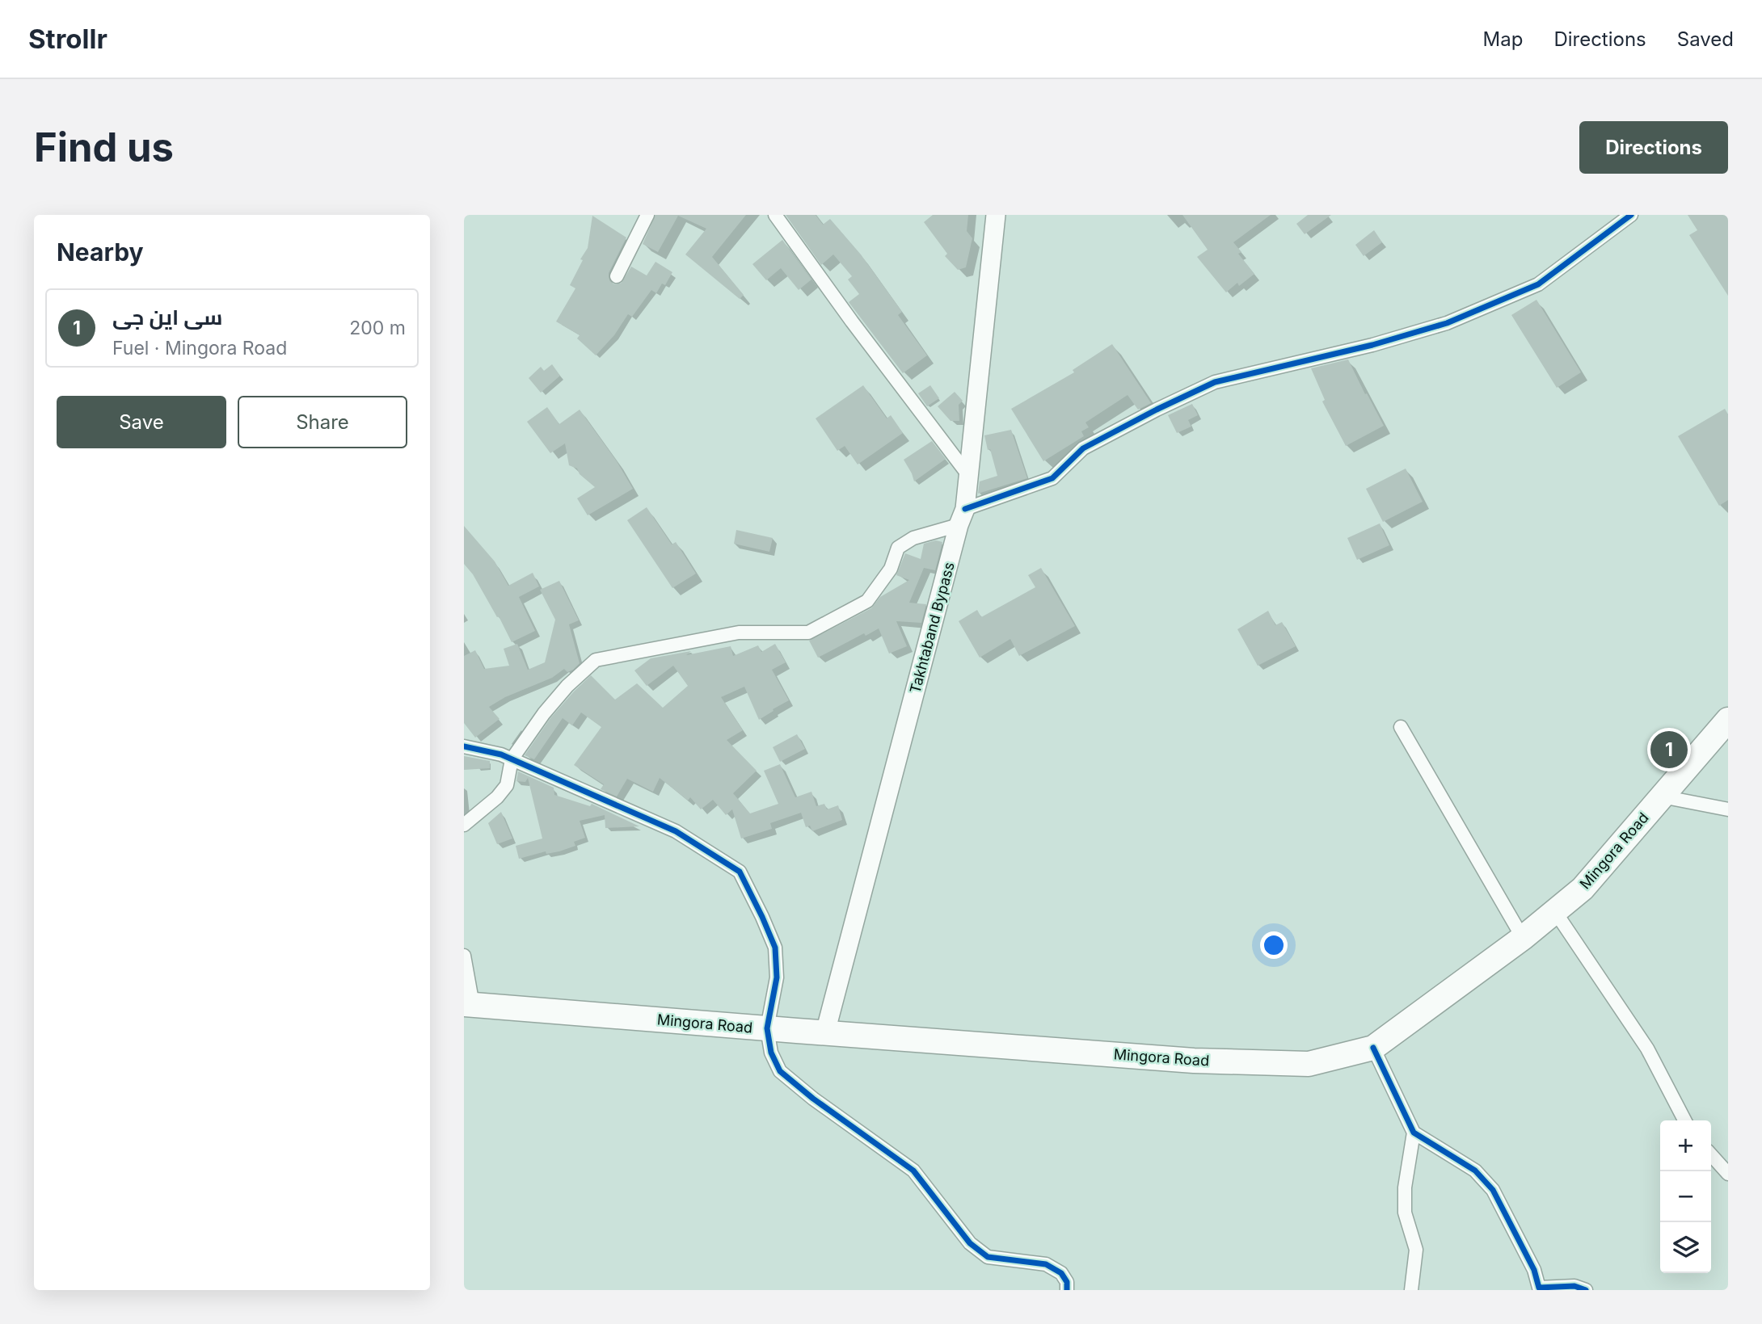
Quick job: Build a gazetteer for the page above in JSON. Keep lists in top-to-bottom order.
{
  "streets": {
    "highway": ["Mingora Road"],
    "main road": ["Takhtaband Bypass"]
  },
  "crossings": [
    ["Takhtaband Bypass", "Mingora Road"]
  ],
  "page": {
    "header": "Strollr",
    "nav": ["Map", "Directions", "Saved"],
    "buttons": [
      "Directions",
      ["Save", "Share"]
    ],
    "title": "Find us",
    "heading": "Nearby",
    "list": [
      {
        "mark": "1",
        "name": "سی این جی",
        "note": "Fuel · Mingora Road",
        "value": "200 m"
      }
    ],
    "pins": "1",
    "map_buttons": ["+", "−"]
  }
}
